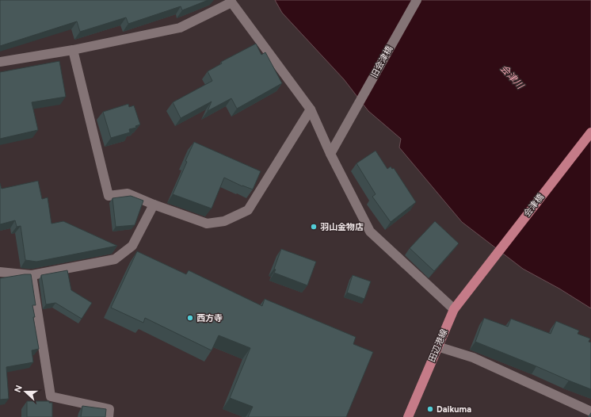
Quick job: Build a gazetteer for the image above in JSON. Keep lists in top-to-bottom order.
{
  "streets": {
    "main road": ["会津橋", "田辺港線"],
    "street": ["旧会津橋"]
  },
  "crossings": [
    ["会津橋", "田辺港線"]
  ],
  "water": ["会津川"],
  "places": ["羽山金物店", "西方寺", "Daikuma"],
  "north": "left"
}
